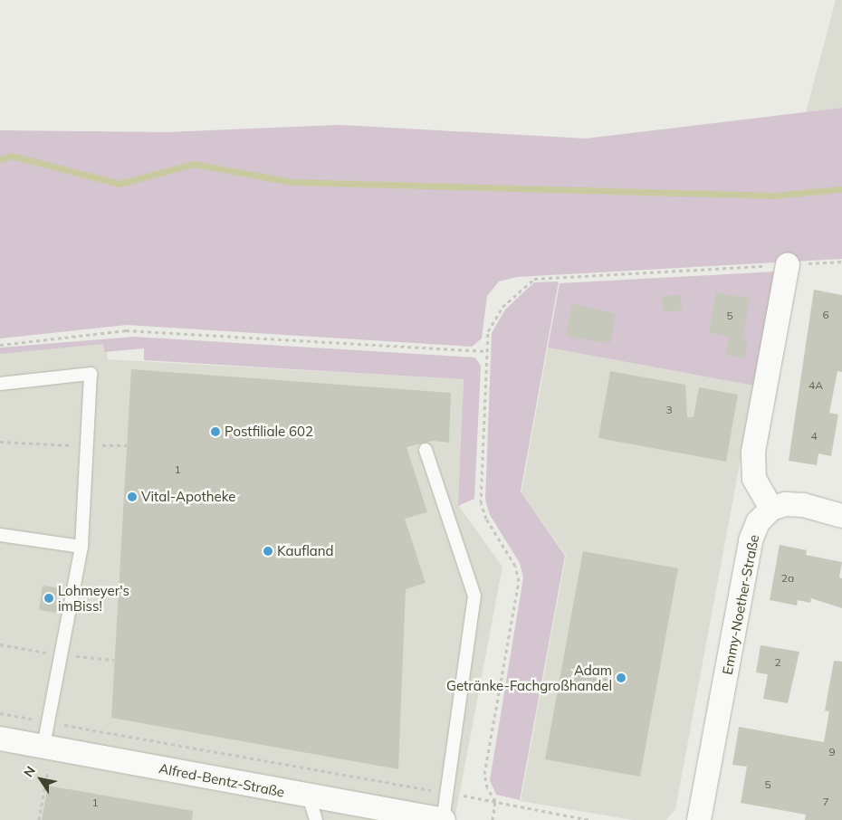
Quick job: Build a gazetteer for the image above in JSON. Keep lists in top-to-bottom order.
{
  "streets": {
    "street": ["Emmy-Noether-Straße", "Alfred-Bentz-Straße"]
  },
  "places": [
    "Postfiliale 602",
    "Vital-Apotheke",
    "Kaufland",
    "Lohmeyer's imBiss!",
    "Adam Getränke-Fachgroßhandel"
  ],
  "house_numbers": [
    "6",
    "5",
    "4A",
    "3",
    "4",
    "1",
    "2a",
    "2",
    "9",
    "5",
    "7",
    "1"
  ],
  "north": "top left"
}
